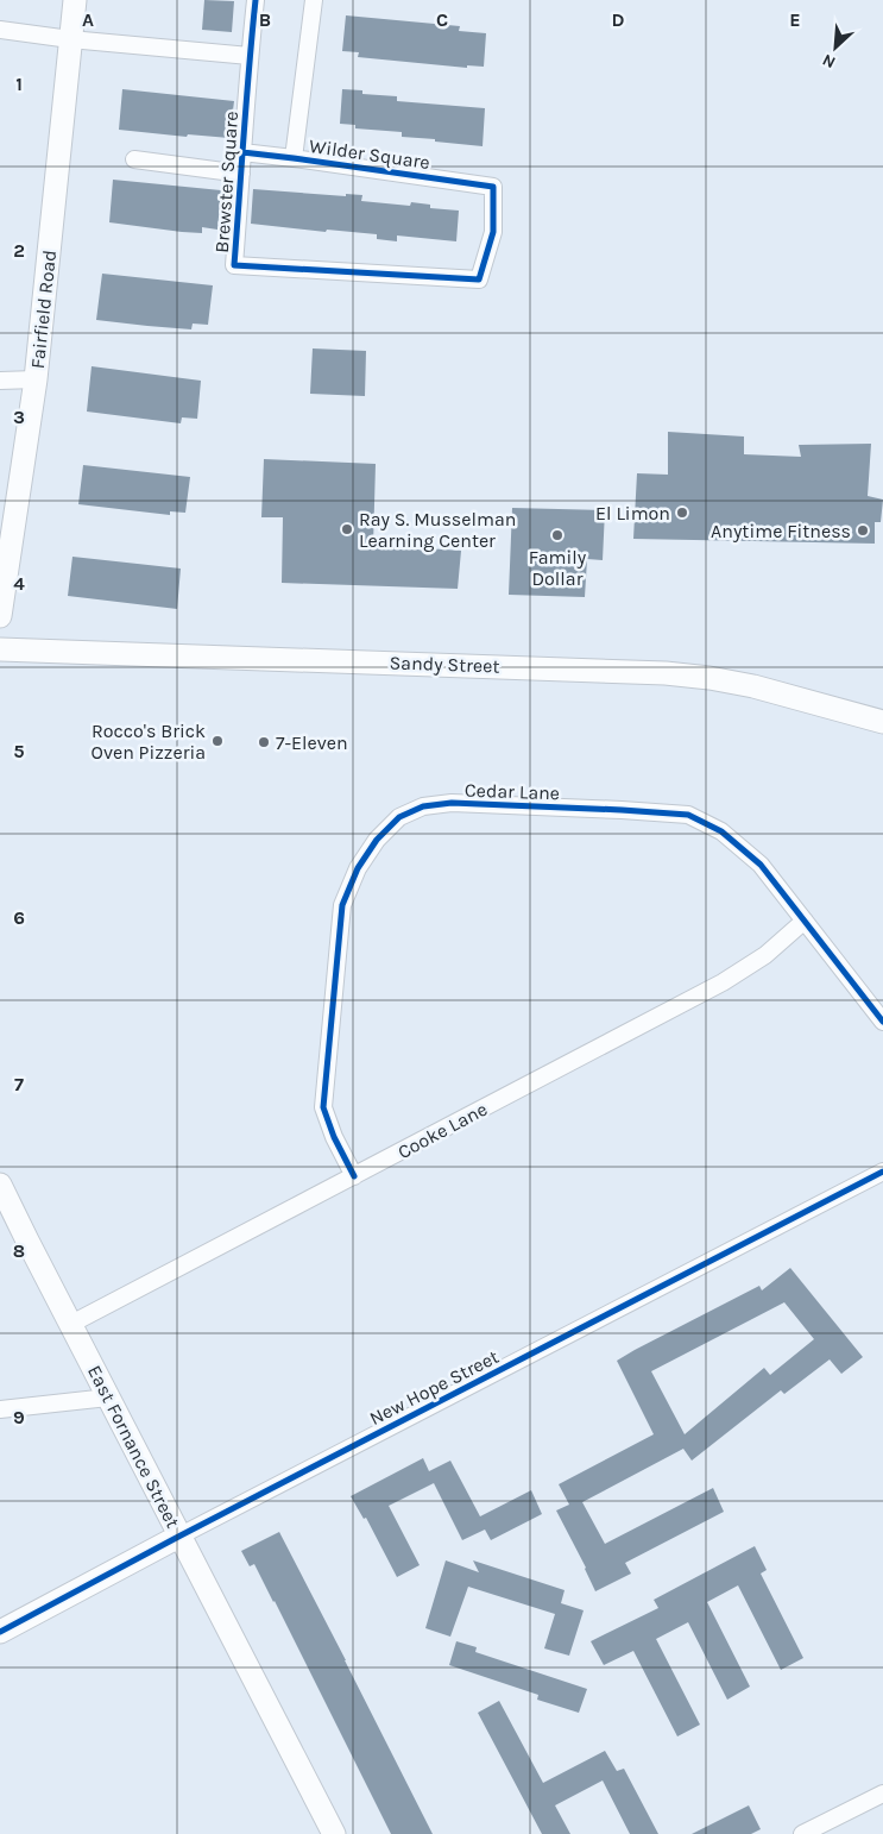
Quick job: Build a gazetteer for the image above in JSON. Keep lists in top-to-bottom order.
{
  "streets": {
    "main road": [
      "Fairfield Road",
      "Sandy Street",
      "New Hope Street",
      "East Fornance Street"
    ],
    "street": [
      "Wilder Square",
      "Brewster Square",
      "Cedar Lane",
      "Cooke Lane"
    ]
  },
  "crossings": [
    ["Wilder Square", "Brewster Square"],
    ["Cedar Lane", "Cooke Lane"],
    ["Cooke Lane", "East Fornance Street"],
    ["New Hope Street", "East Fornance Street"]
  ],
  "places": [
    "El Limon",
    "Ray S. Musselman Learning Center",
    "Anytime Fitness",
    "Family Dollar",
    "Rocco's Brick Oven Pizzeria",
    "7-Eleven"
  ],
  "north": "bottom left",
  "grid": {
    "columns": [
      "A",
      "B",
      "C",
      "D",
      "E"
    ],
    "rows": [
      "1",
      "2",
      "3",
      "4",
      "5",
      "6",
      "7",
      "8",
      "9"
    ]
  }
}
